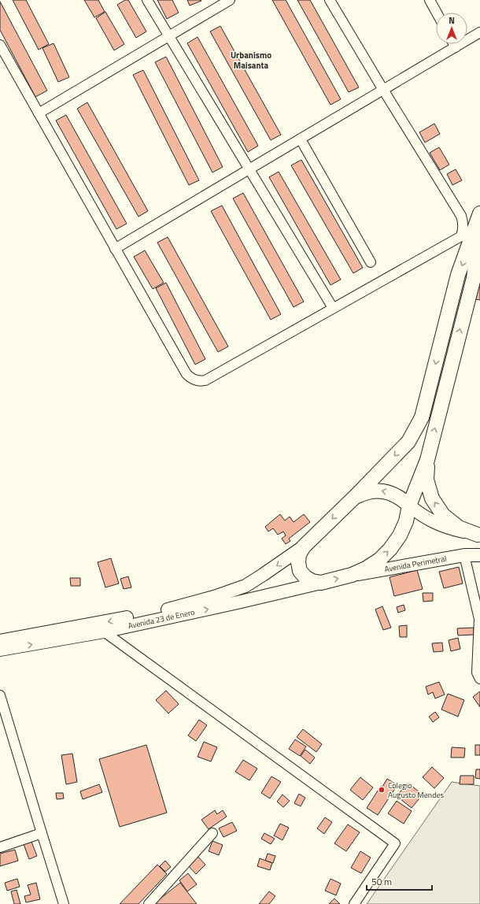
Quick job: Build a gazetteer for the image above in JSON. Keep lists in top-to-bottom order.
{
  "streets": {
    "main road": ["Avenida Perimetral", "Avenida 23 de Enero"]
  },
  "districts": ["Urbanismo Maisanta"],
  "places": ["Colegio Augusto Mendes"],
  "scale_bar": "50 m",
  "north": "top"
}
